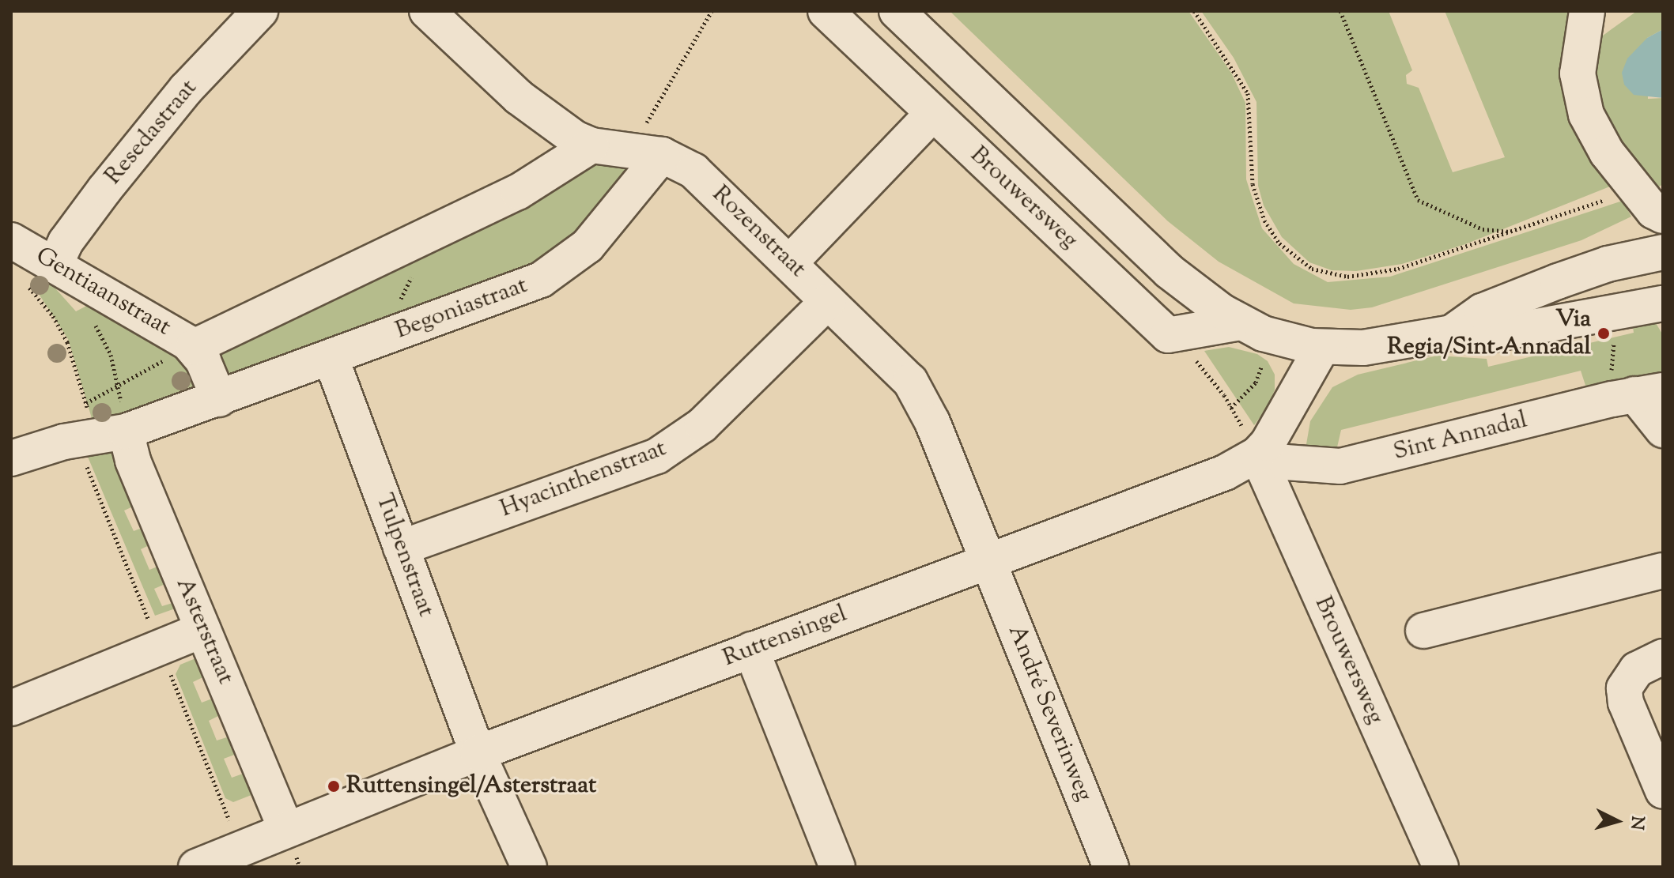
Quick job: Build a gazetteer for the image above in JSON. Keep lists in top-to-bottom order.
{
  "streets": {
    "street": [
      "Resedastraat",
      "Brouwersweg",
      "Rozenstraat",
      "Gentiaanstraat",
      "Begoniastraat",
      "Sint Annadal",
      "Hyacinthenstraat",
      "Tulpenstraat",
      "Asterstraat",
      "Ruttensingel",
      "André Severinweg"
    ]
  },
  "crossings": [
    ["Resedastraat", "Gentiaanstraat"],
    ["Brouwersweg", "Sint Annadal"],
    ["Brouwersweg", "Ruttensingel"],
    ["Rozenstraat", "Begoniastraat"],
    ["Rozenstraat", "Hyacinthenstraat"],
    ["Rozenstraat", "Ruttensingel"],
    ["Rozenstraat", "André Severinweg"],
    ["Begoniastraat", "Tulpenstraat"],
    ["Begoniastraat", "Asterstraat"],
    ["Sint Annadal", "Ruttensingel"],
    ["Hyacinthenstraat", "Tulpenstraat"],
    ["Tulpenstraat", "Ruttensingel"],
    ["Asterstraat", "Ruttensingel"],
    ["Ruttensingel", "André Severinweg"]
  ],
  "places": ["Via Regia/Sint-Annadal", "Ruttensingel/Asterstraat"],
  "north": "right"
}
